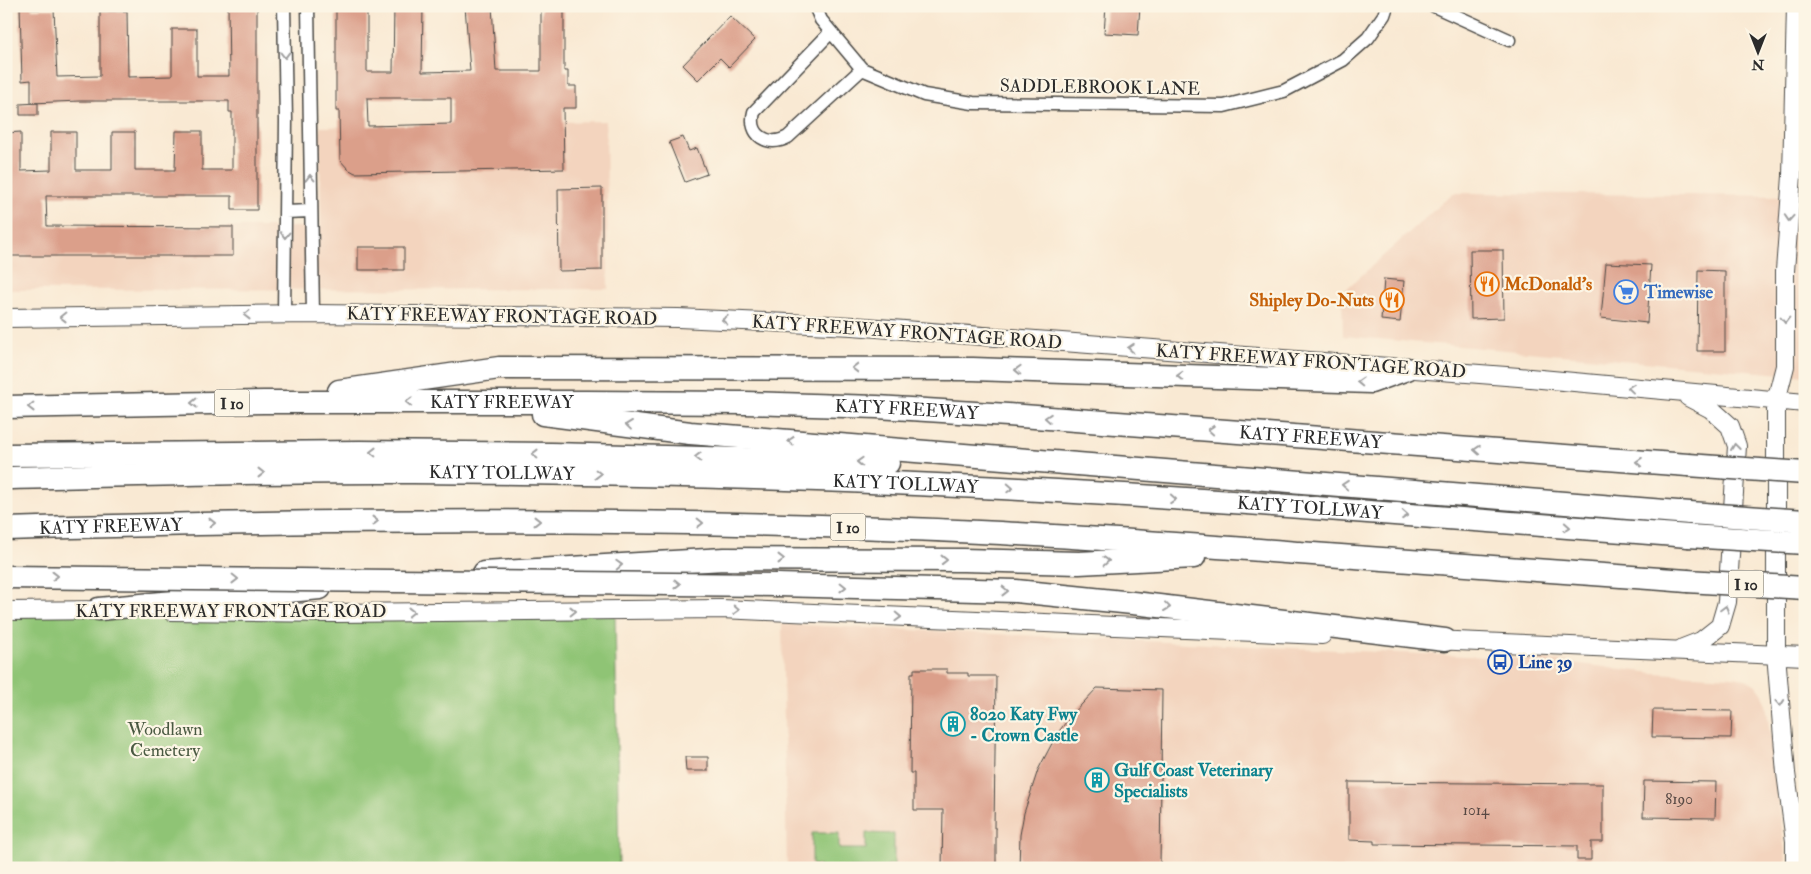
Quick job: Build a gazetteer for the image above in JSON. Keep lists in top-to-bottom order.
{
  "streets": {
    "highway": ["KATY FREEWAY", "I 10", "KATY TOLLWAY"],
    "main road": ["KATY FREEWAY FRONTAGE ROAD"],
    "street": ["SADDLEBROOK LANE"]
  },
  "parks": ["Woodlawn Cemetery"],
  "places": {
    "restaurant": ["McDonald's", "Shipley Do-Nuts"],
    "supermarket": ["Timewise"],
    "bus stop": ["Line 39"],
    "building": ["8020 Katy Fwy - Crown Castle", "Gulf Coast Veterinary Specialists"]
  },
  "house_numbers": ["8190", "1014"],
  "north": "bottom"
}
